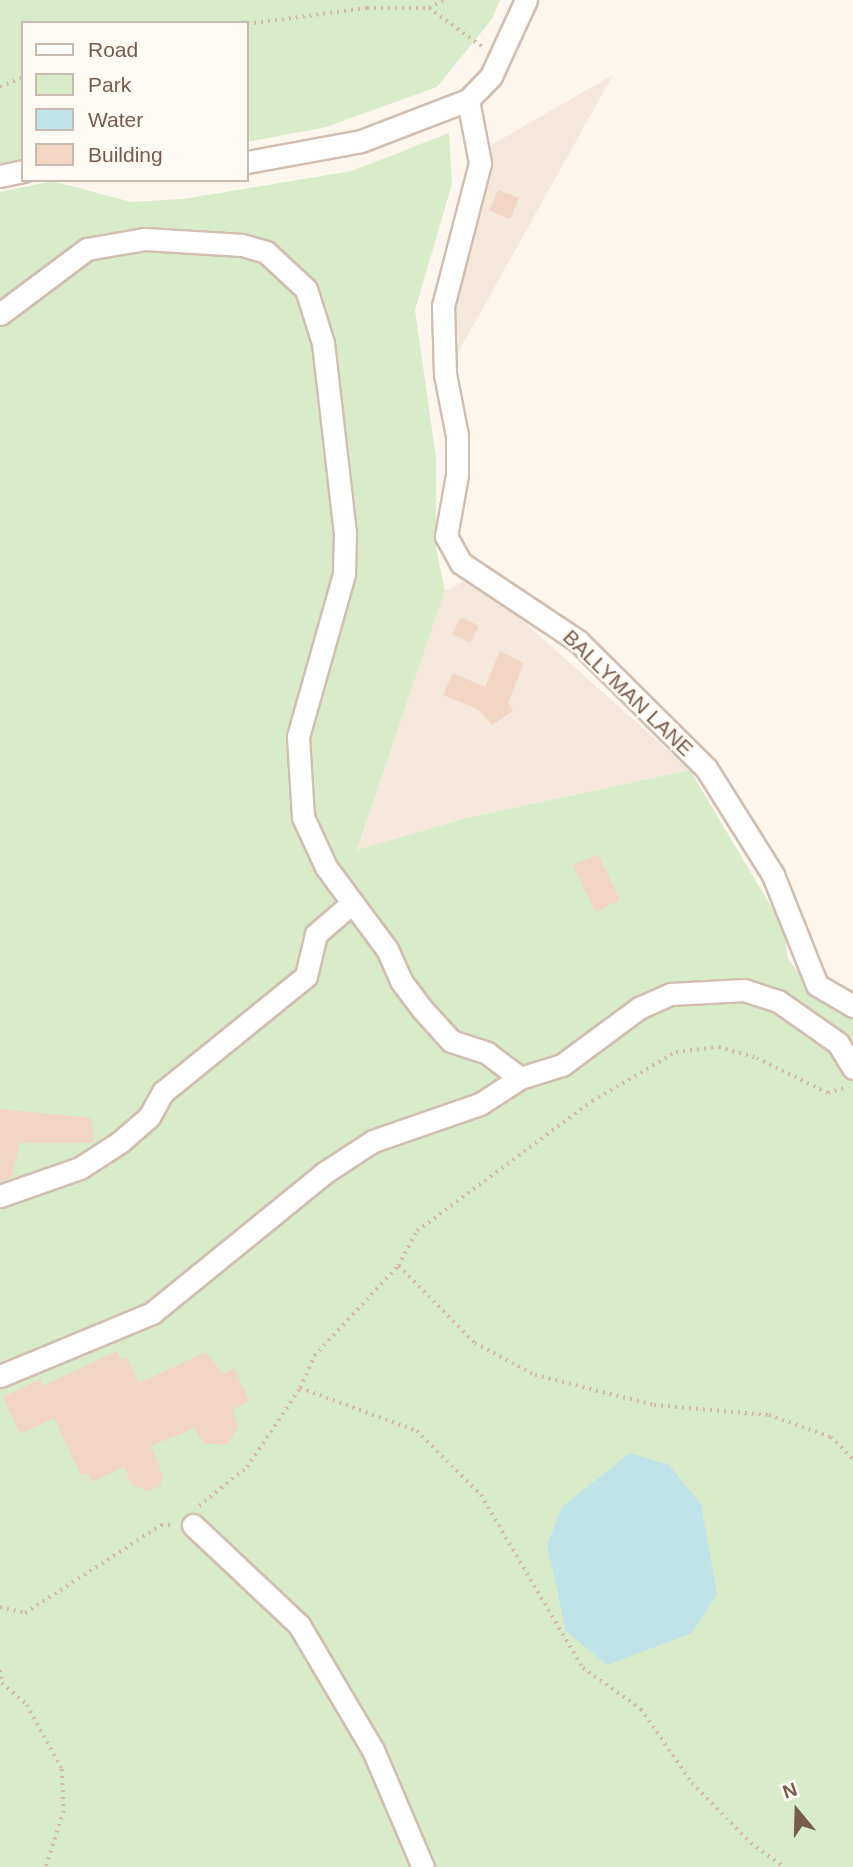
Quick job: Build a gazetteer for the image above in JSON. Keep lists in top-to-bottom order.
{
  "streets": {
    "street": ["BALLYMAN LANE"]
  },
  "legend": [
    "Road",
    "Park",
    "Water",
    "Building"
  ],
  "north": "top"
}
